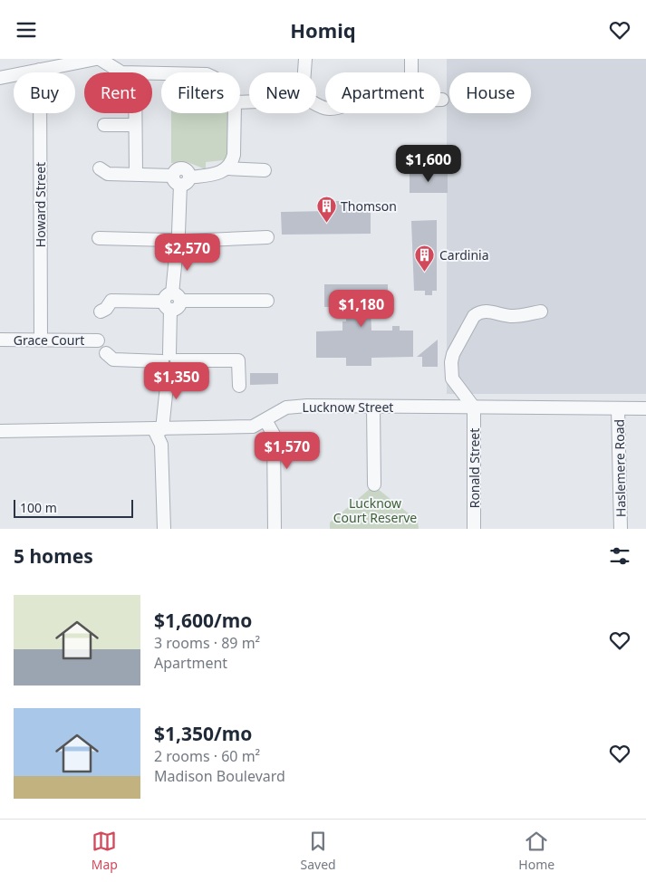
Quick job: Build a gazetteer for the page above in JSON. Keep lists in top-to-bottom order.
{
  "streets": {
    "street": [
      "Howard Street",
      "Grace Court",
      "Lucknow Street",
      "Ronald Street",
      "Haslemere Road"
    ]
  },
  "crossings": [
    ["Howard Street", "Grace Court"],
    ["Lucknow Street", "Ronald Street"],
    ["Lucknow Street", "Haslemere Road"]
  ],
  "parks": ["Lucknow Court Reserve"],
  "places": {
    "building": ["Thomson", "Cardinia"]
  },
  "scale_bar": "100 m",
  "page": {
    "header": "Homiq",
    "chip": [
      "Buy",
      "Rent",
      "Filters",
      "New",
      "Apartment",
      "House"
    ],
    "price": [
      "$1,600",
      "$2,570",
      "$1,180",
      "$1,350",
      "$1,570"
    ],
    "scale": "100 m",
    "heading": "5 homes",
    "list": [
      {
        "name": "$1,600/mo",
        "note": "3 rooms · 89 m² · Apartment"
      },
      {
        "name": "$1,350/mo",
        "note": "2 rooms · 60 m² · Madison Boulevard"
      }
    ],
    "tabs": ["Map", "Saved", "Home"]
  }
}
